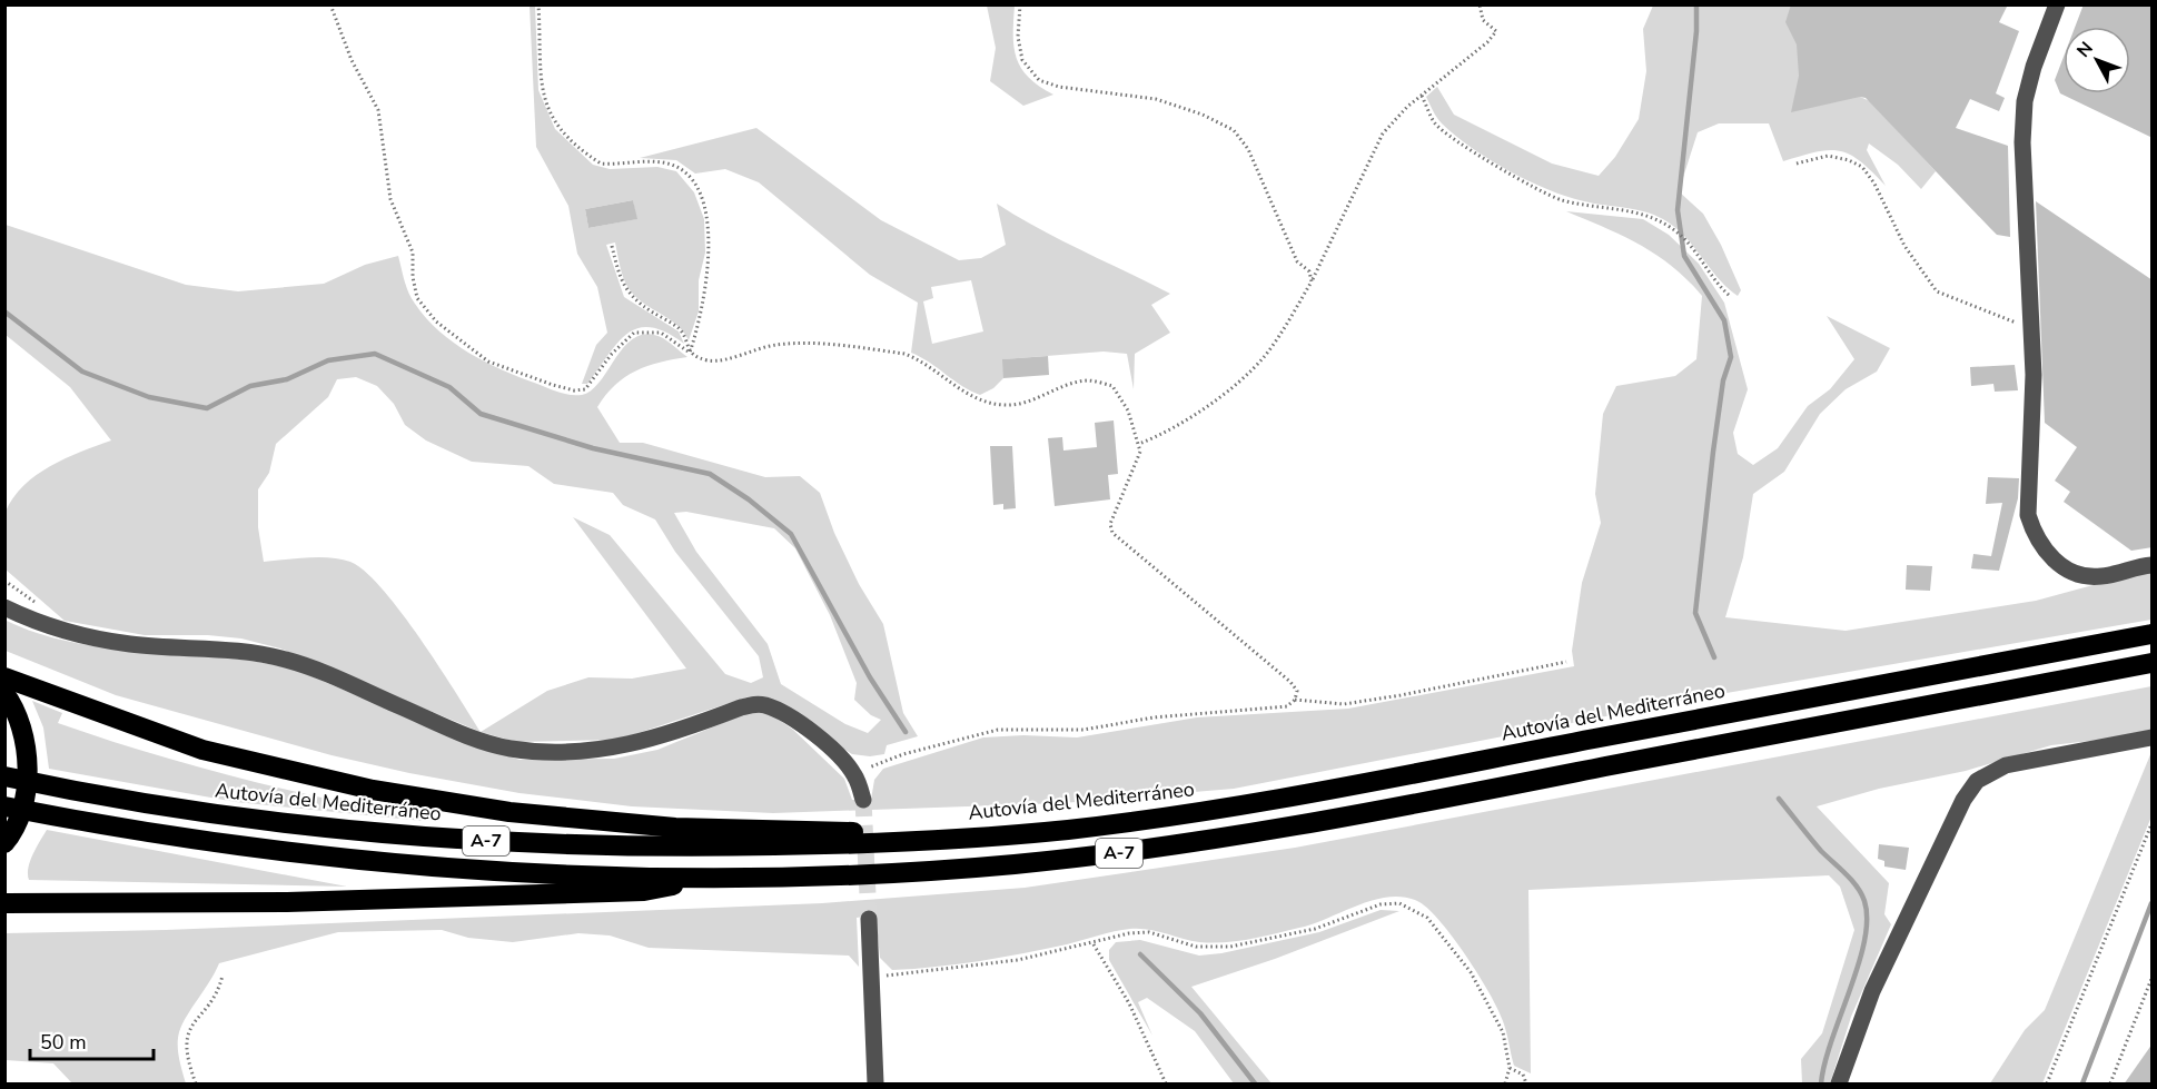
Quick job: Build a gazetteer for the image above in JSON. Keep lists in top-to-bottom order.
{
  "streets": {
    "highway": ["Autovía del Mediterráneo", "A-7"]
  },
  "scale_bar": "50 m",
  "north": "top left"
}
